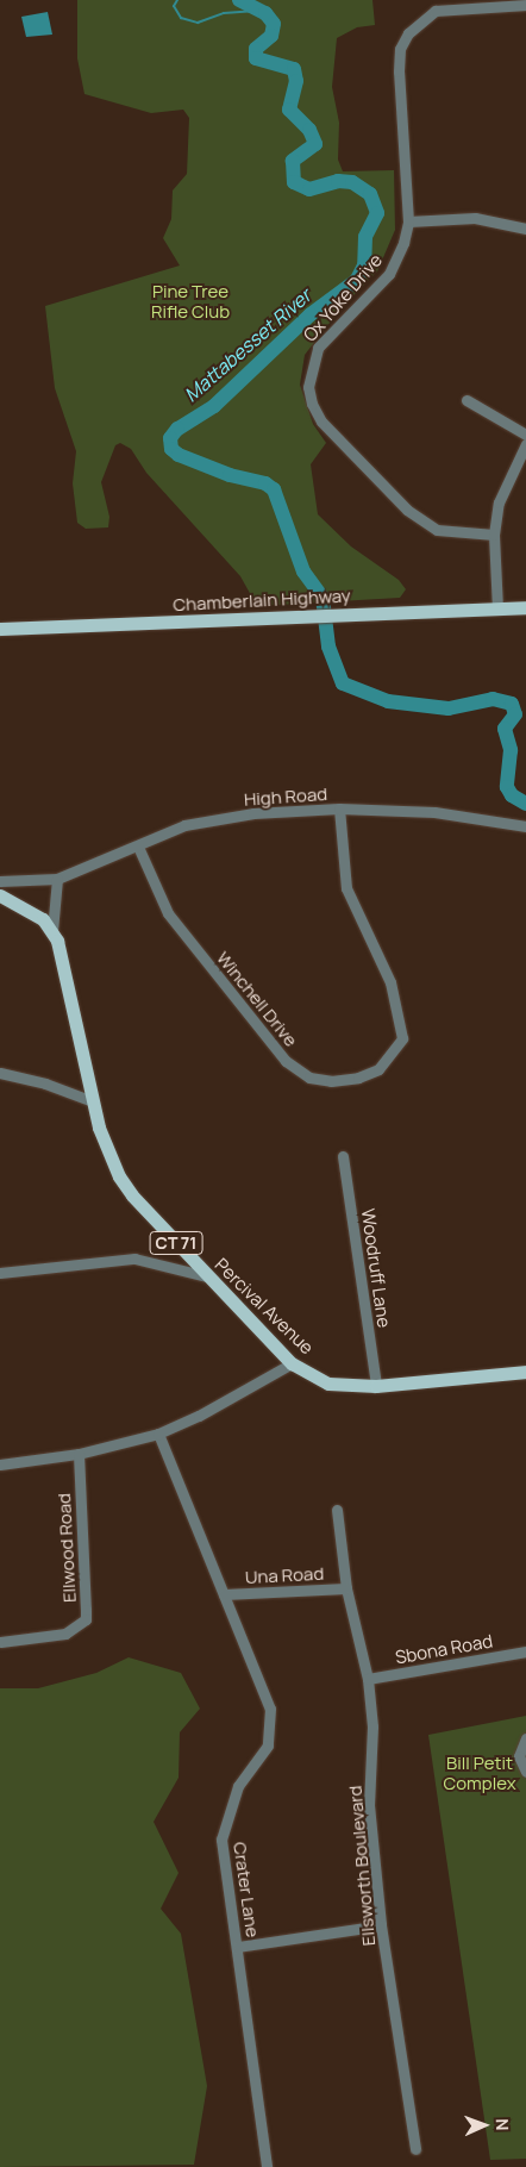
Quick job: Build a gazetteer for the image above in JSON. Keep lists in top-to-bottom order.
{
  "streets": {
    "main road": ["Chamberlain Highway", "CT 71", "Percival Avenue"],
    "street": [
      "Ox Yoke Drive",
      "High Road",
      "Winchell Drive",
      "Woodruff Lane",
      "Ellwood Road",
      "Una Road",
      "Sbona Road",
      "Ellsworth Boulevard",
      "Crater Lane"
    ]
  },
  "crossings": [
    ["High Road", "Winchell Drive"],
    ["Woodruff Lane", "Percival Avenue"],
    ["Una Road", "Ellsworth Boulevard"],
    ["Una Road", "Crater Lane"],
    ["Sbona Road", "Ellsworth Boulevard"]
  ],
  "water": ["Mattabesset River"],
  "parks": ["Pine Tree Rifle Club", "Bill Petit Complex"],
  "north": "right"
}
